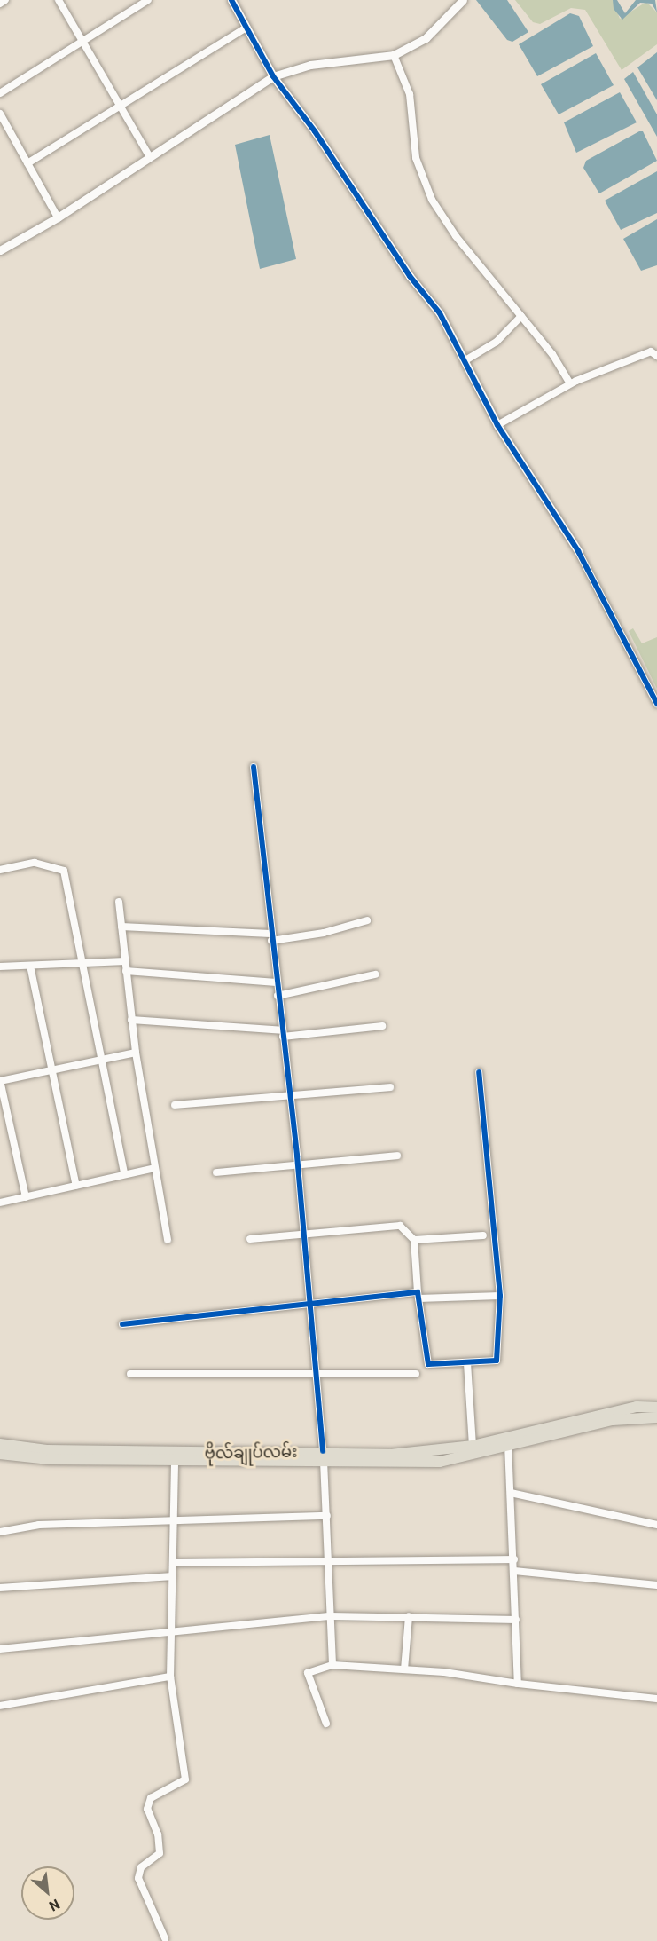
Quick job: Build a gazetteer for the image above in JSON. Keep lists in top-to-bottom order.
{
  "streets": {
    "main road": ["ဗိုလ်ချုပ်လမ်း"]
  },
  "north": "bottom right"
}
